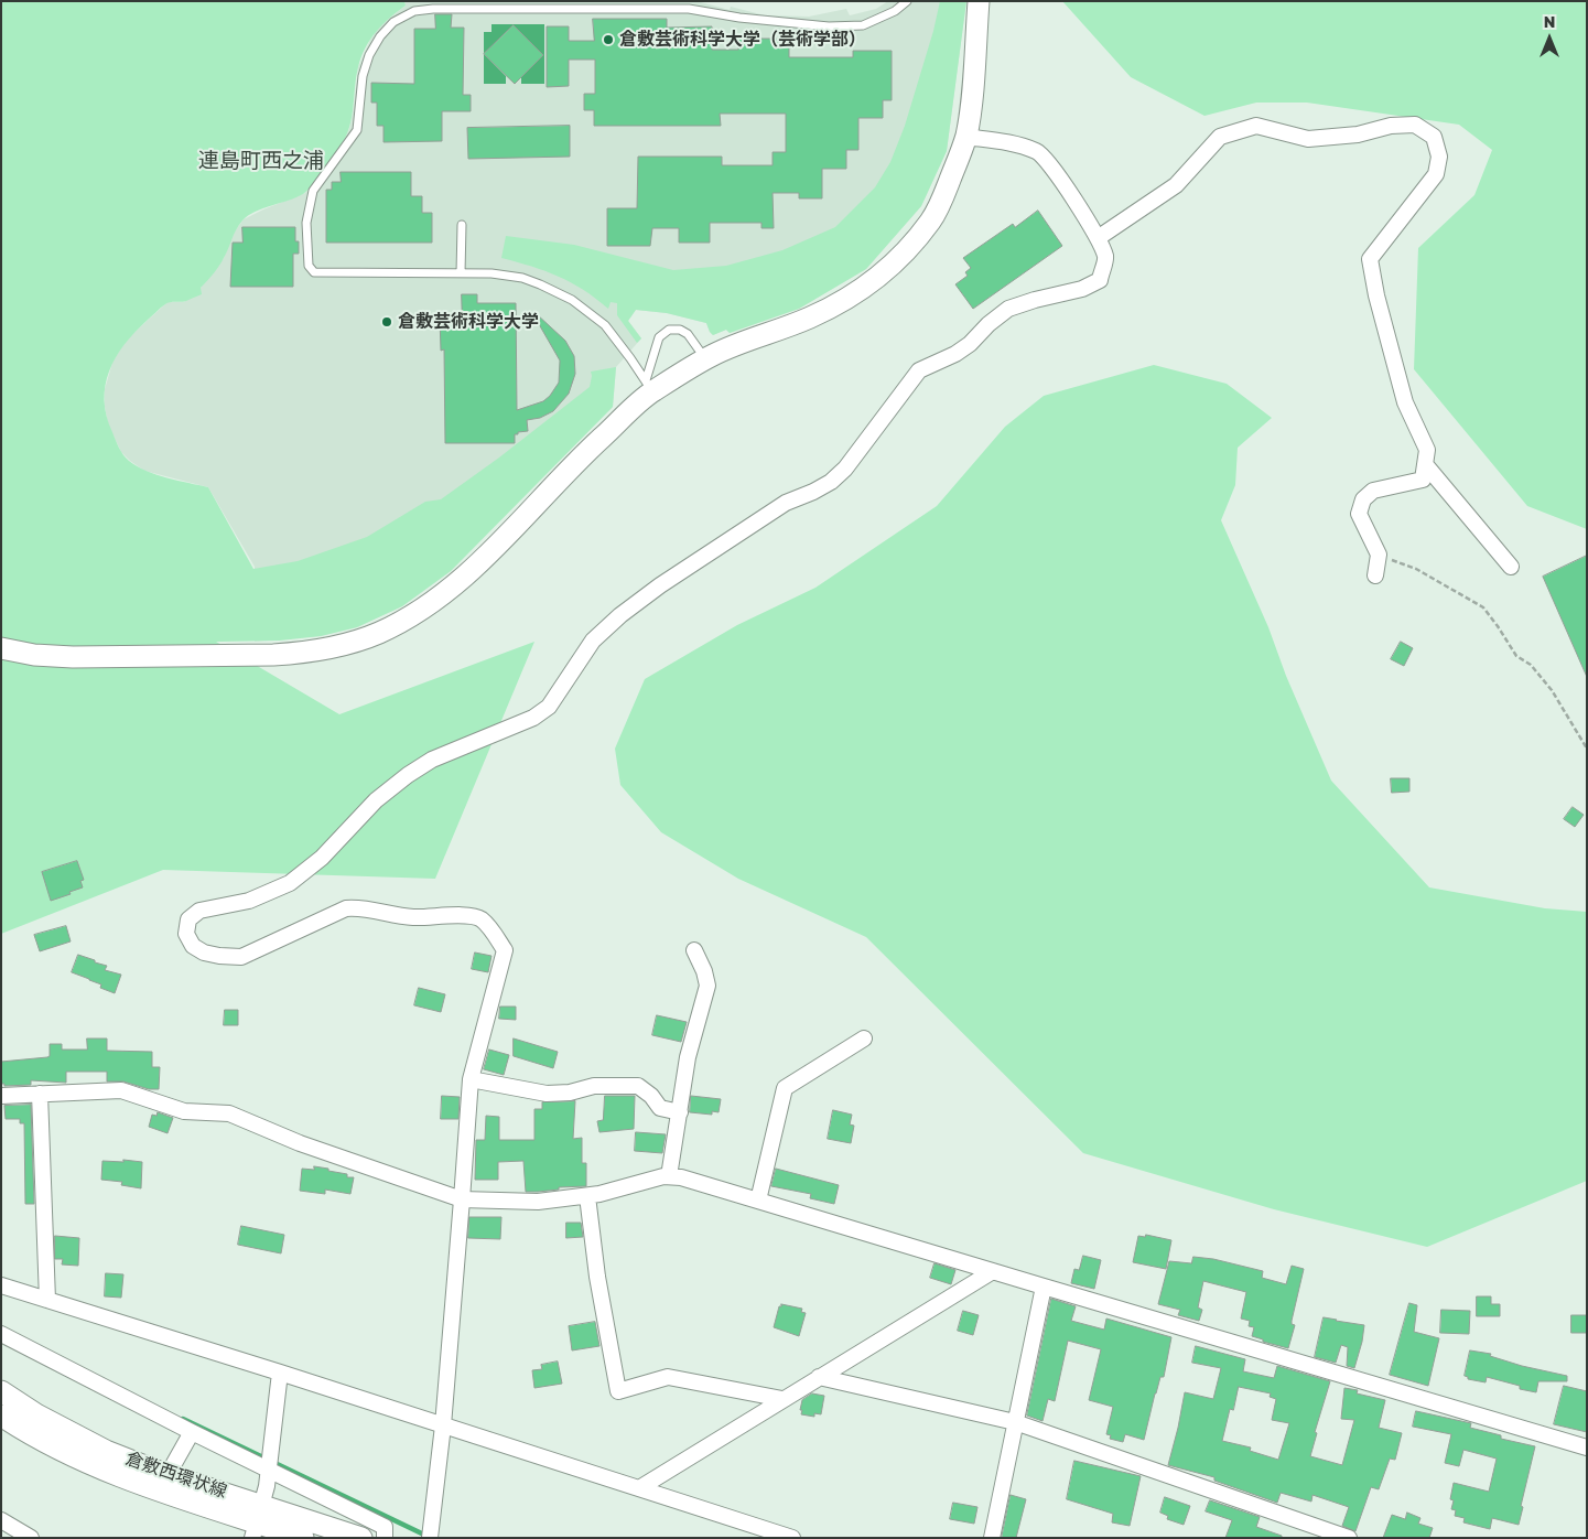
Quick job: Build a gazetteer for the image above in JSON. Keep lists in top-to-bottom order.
{
  "streets": {
    "street": ["倉敷西環状線"]
  },
  "districts": ["連島町西之浦"],
  "places": ["倉敷芸術科学大学（芸術学部）", "倉敷芸術科学大学"],
  "north": "top"
}
